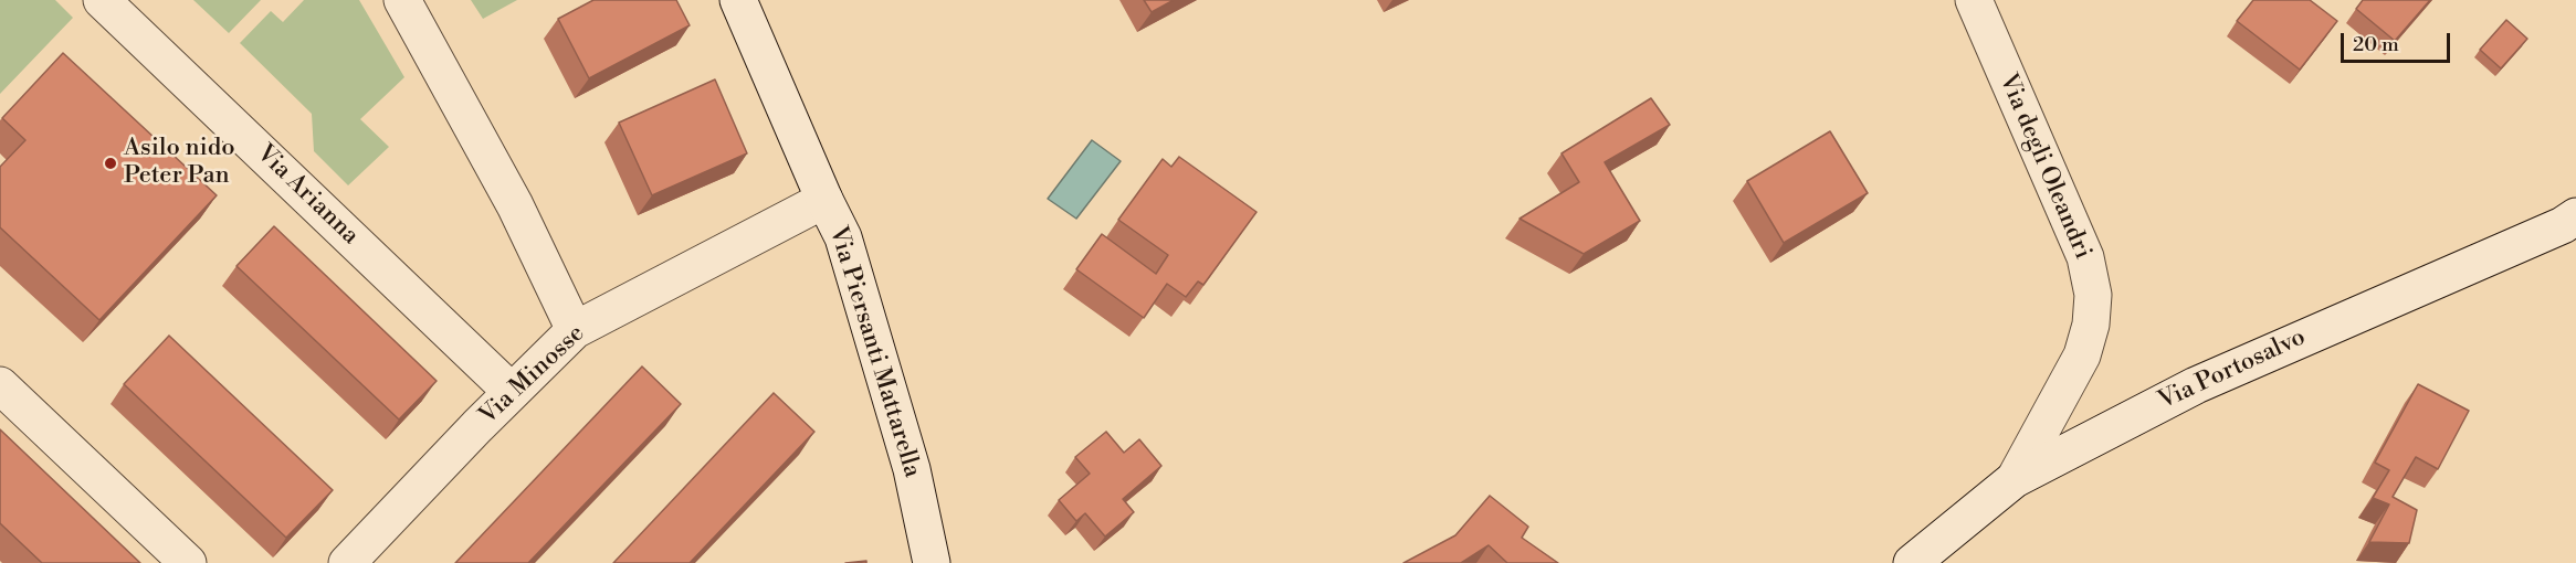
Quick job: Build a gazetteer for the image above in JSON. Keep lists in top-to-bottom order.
{
  "streets": {
    "street": [
      "Via degli Oleandri",
      "Via Arianna",
      "Via Piersanti Mattarella",
      "Via Portosalvo",
      "Via Minosse"
    ]
  },
  "crossings": [
    ["Via degli Oleandri", "Via Portosalvo"],
    ["Via Arianna", "Via Minosse"],
    ["Via Piersanti Mattarella", "Via Minosse"]
  ],
  "places": ["Asilo nido Peter Pan"],
  "scale_bar": "20 m"
}
